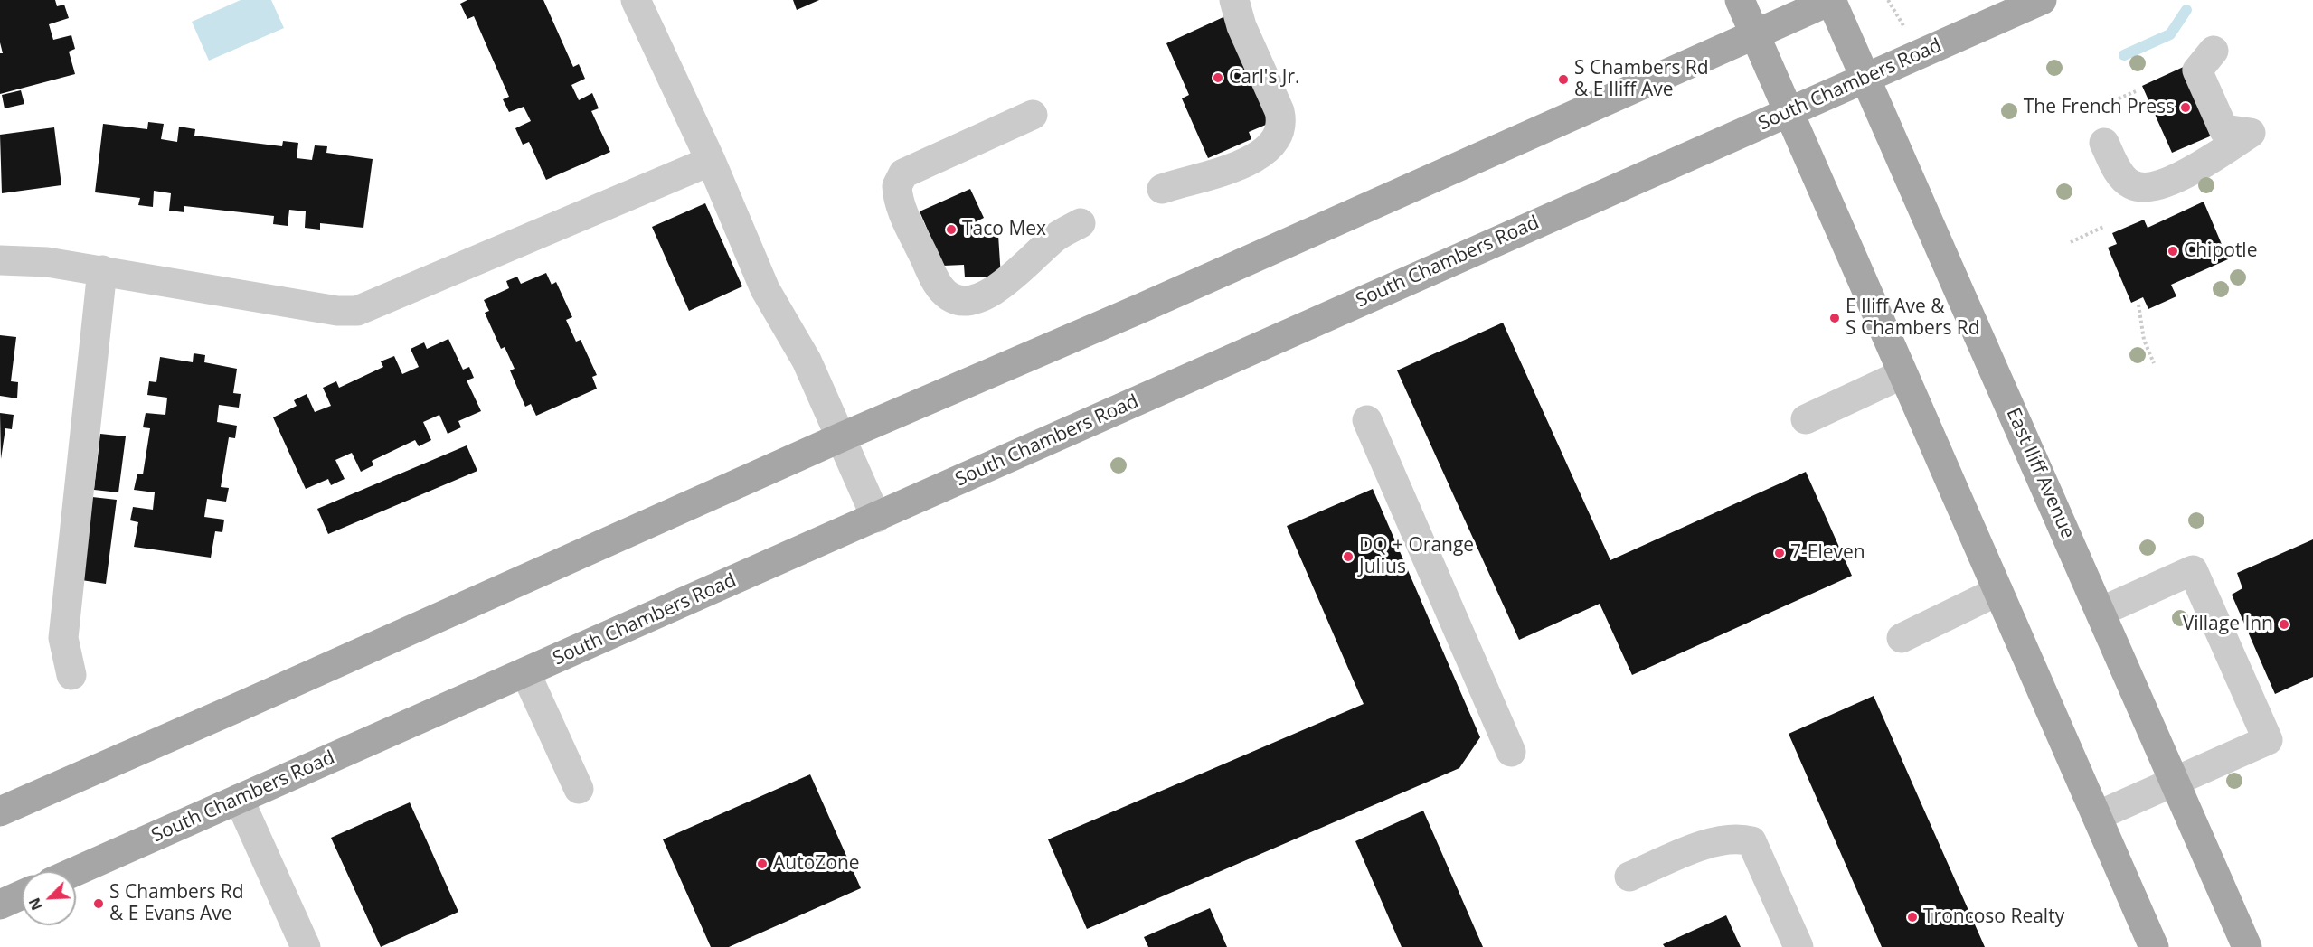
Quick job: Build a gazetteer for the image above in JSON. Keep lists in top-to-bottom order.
{
  "streets": {
    "main road": ["South Chambers Road", "East Iliff Avenue"]
  },
  "crossings": [
    ["South Chambers Road", "East Iliff Avenue"]
  ],
  "places": [
    "Carl's Jr.",
    "S Chambers Rd & E Iliff Ave",
    "The French Press",
    "Taco Mex",
    "Chipotle",
    "E Iliff Ave & S Chambers Rd",
    "7-Eleven",
    "DQ + Orange Julius",
    "Village Inn",
    "AutoZone",
    "S Chambers Rd & E Evans Ave",
    "Troncoso Realty"
  ],
  "north": "bottom left"
}
